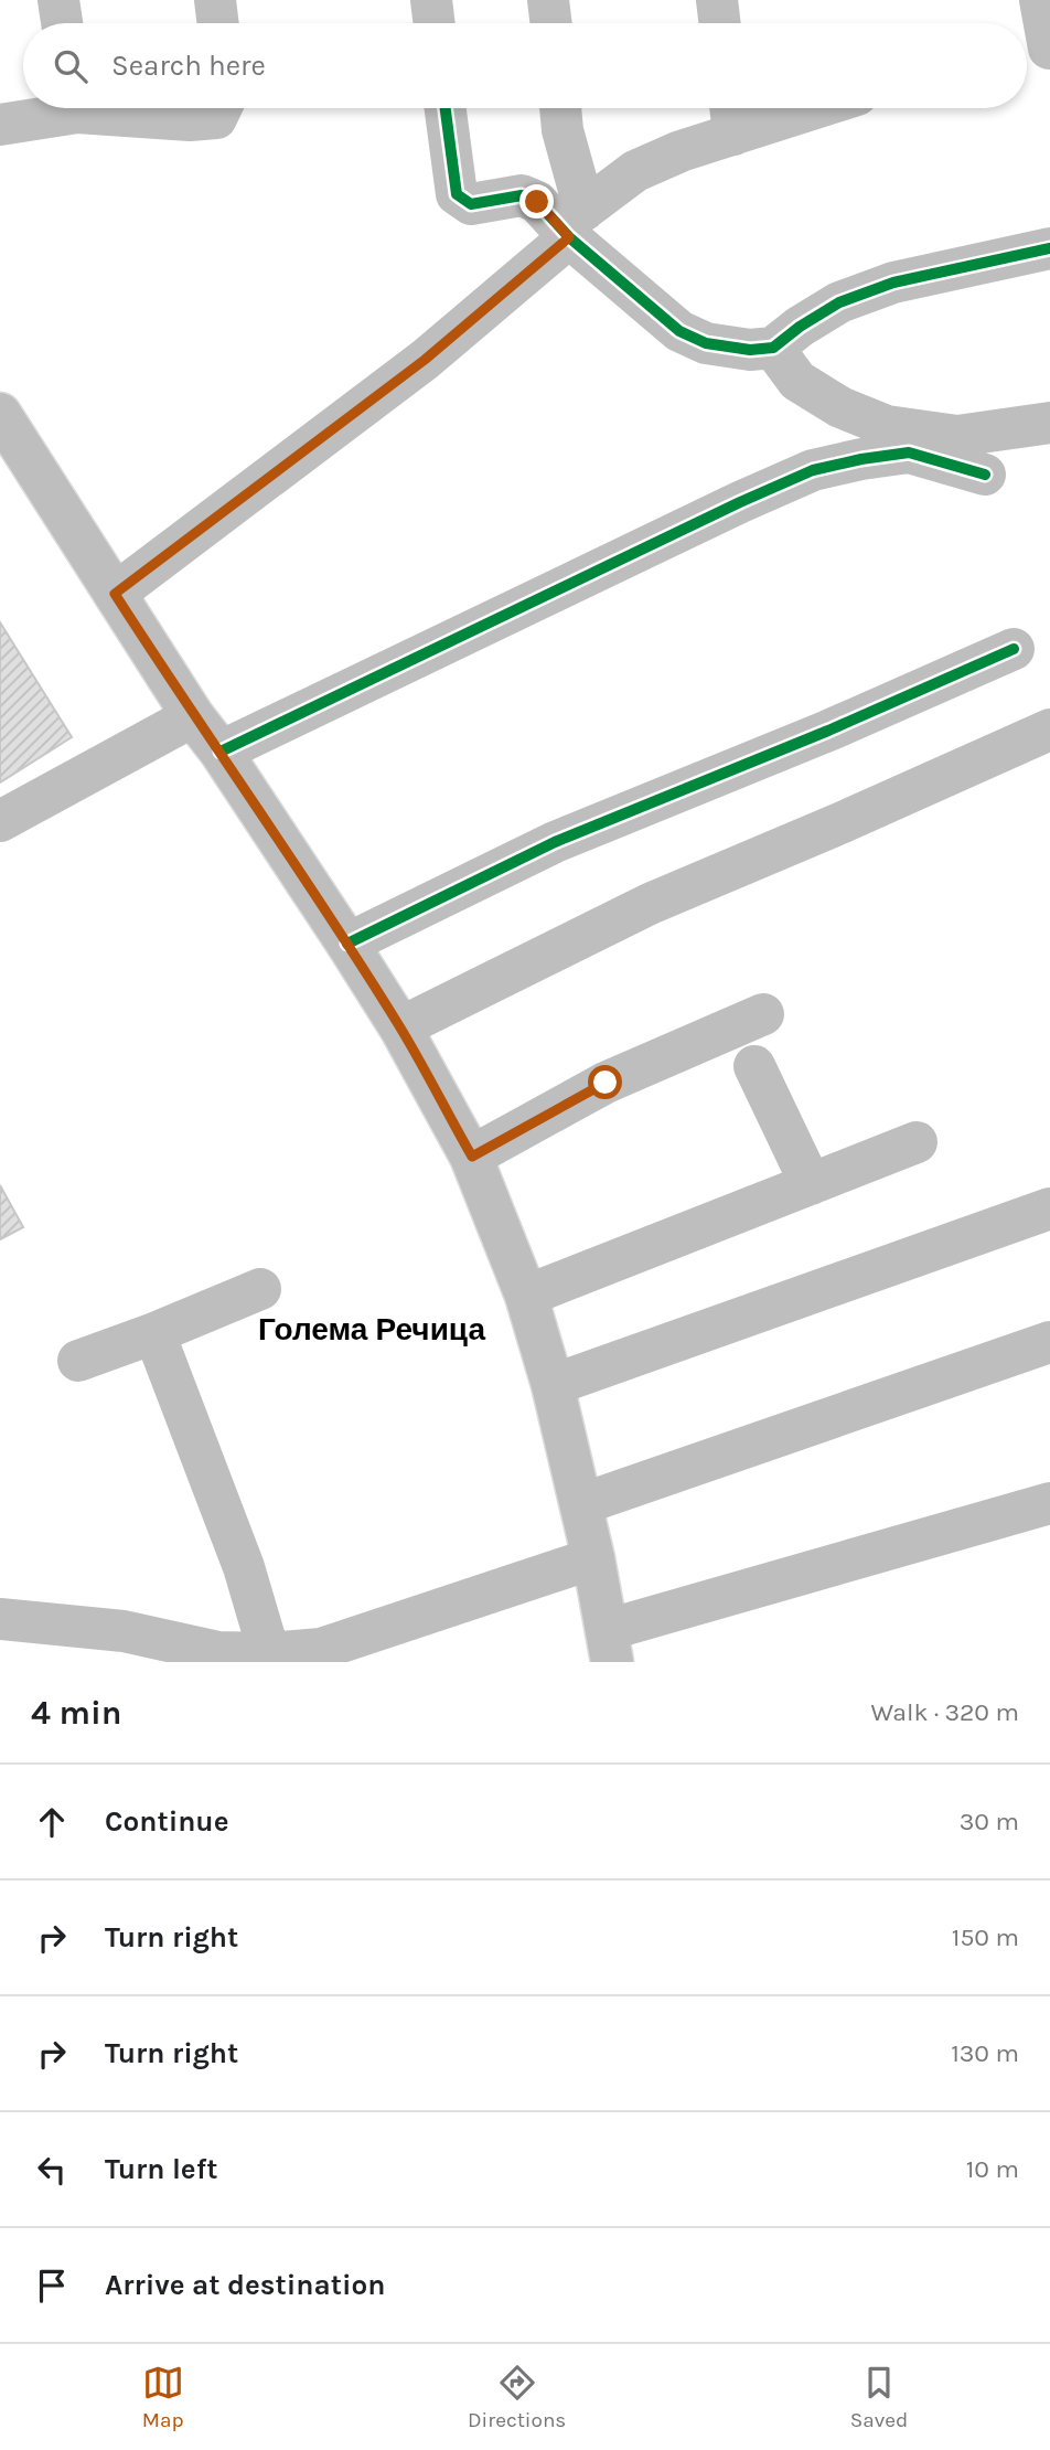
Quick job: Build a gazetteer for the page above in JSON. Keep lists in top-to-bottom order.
{
  "districts": ["Голема Речица"],
  "page": {
    "search": "Search here",
    "heading": ["4 min", "Walk · 320 m"],
    "list": [
      ["Continue", "30 m"],
      ["Turn right", "150 m"],
      ["Turn right", "130 m"],
      ["Turn left", "10 m"],
      "Arrive at destination"
    ],
    "nav": ["Map", "Directions", "Saved"]
  }
}
